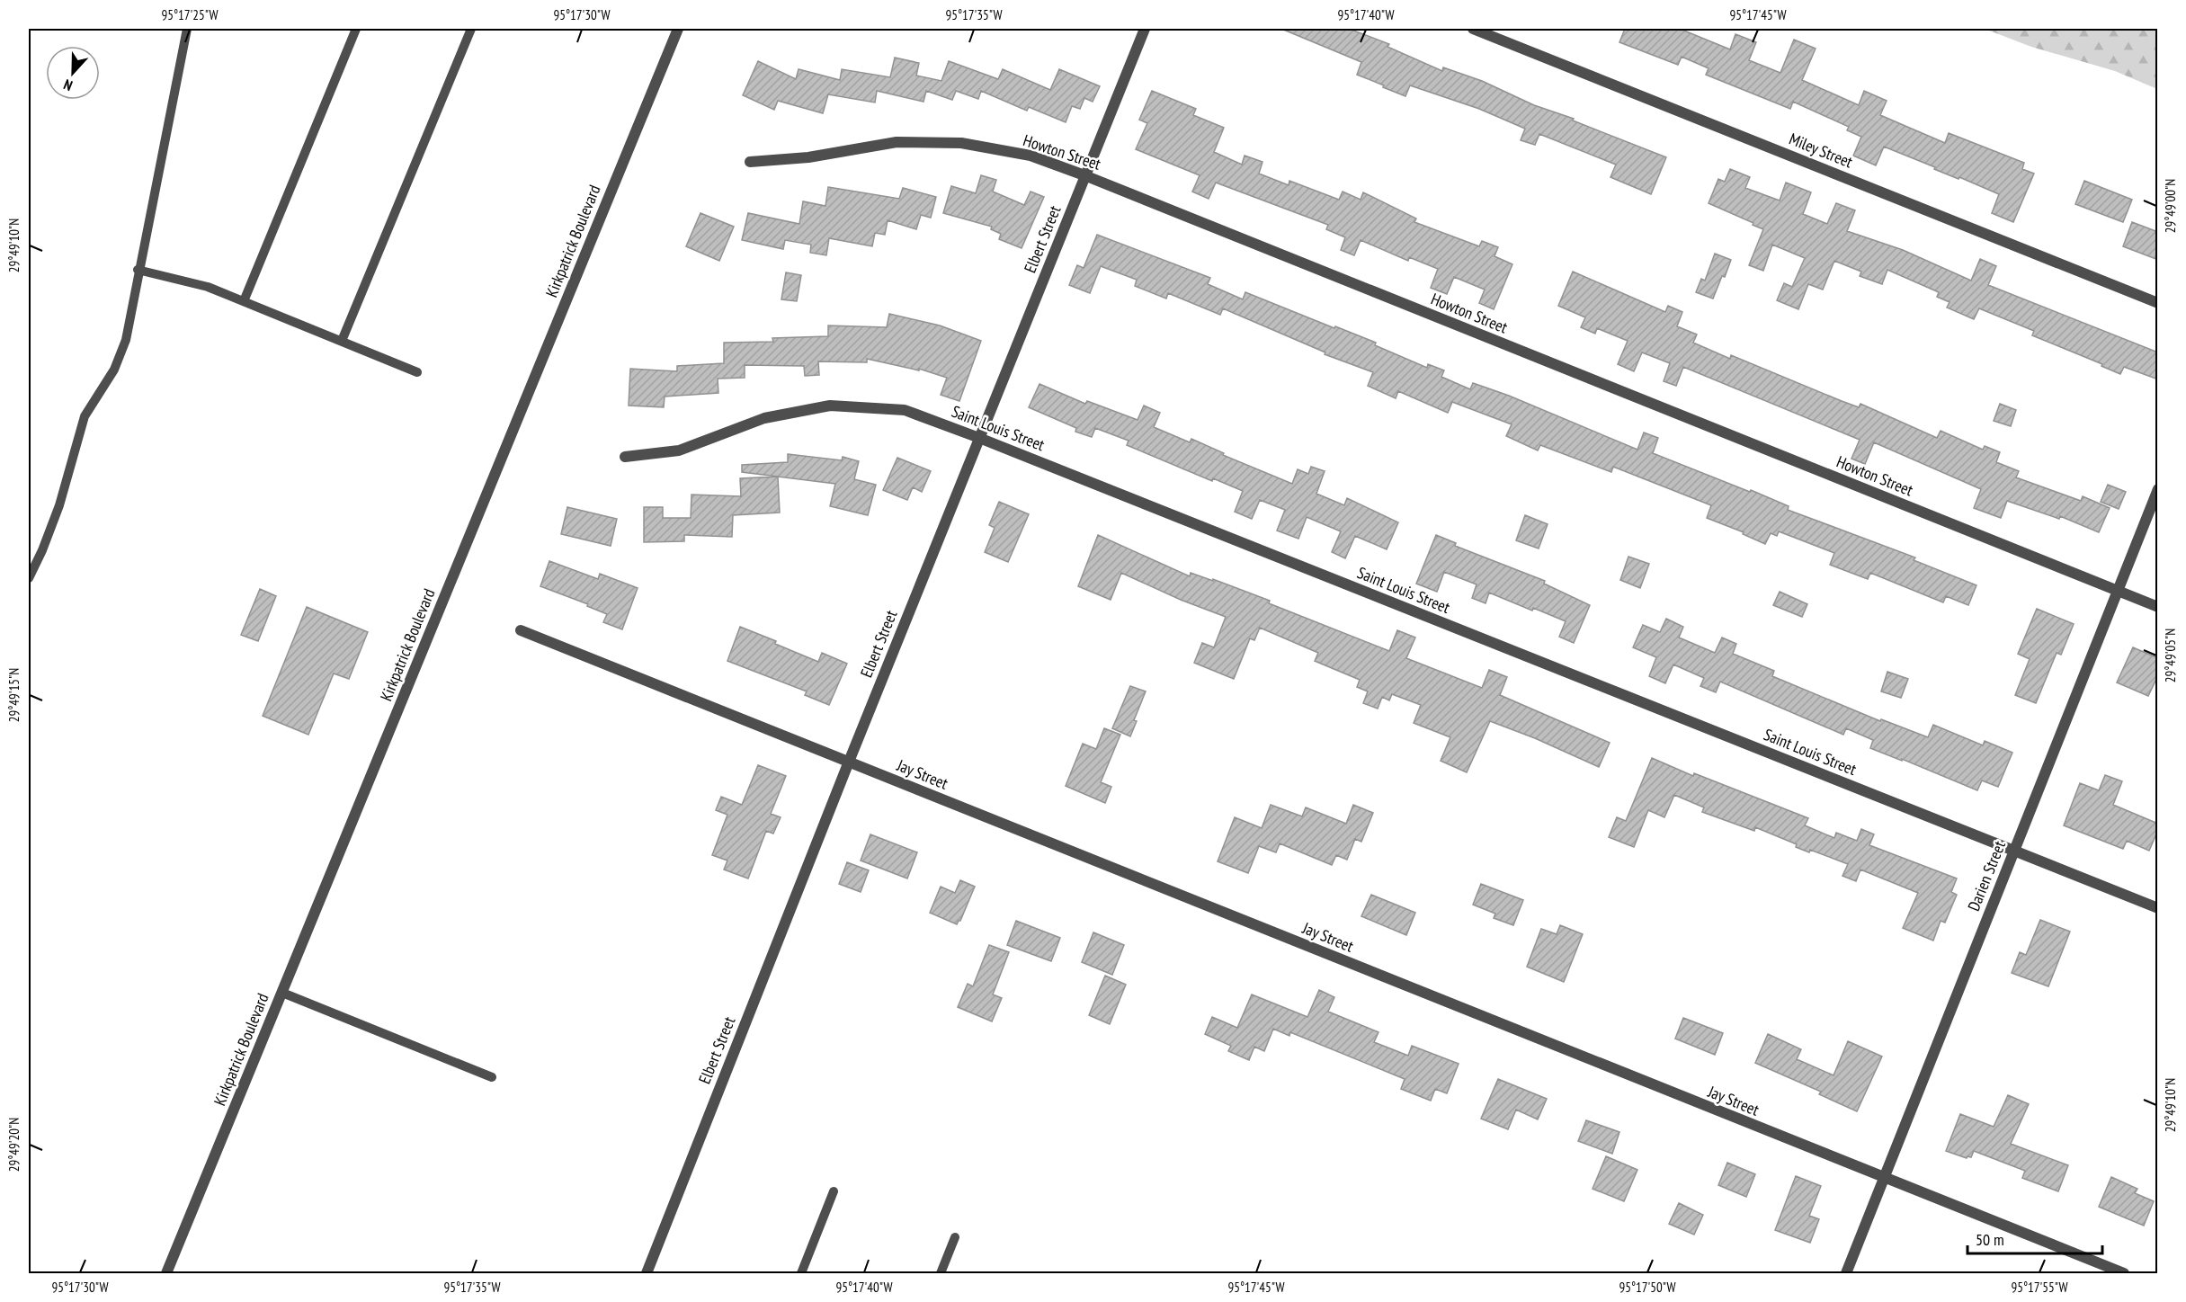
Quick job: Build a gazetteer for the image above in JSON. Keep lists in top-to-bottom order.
{
  "streets": {
    "street": [
      "Miley Street",
      "Howton Street",
      "Elbert Street",
      "Kirkpatrick Boulevard",
      "Saint Louis Street",
      "Jay Street",
      "Darien Street"
    ]
  },
  "crossings": [
    ["Howton Street", "Elbert Street"],
    ["Howton Street", "Darien Street"],
    ["Elbert Street", "Saint Louis Street"],
    ["Elbert Street", "Jay Street"],
    ["Saint Louis Street", "Darien Street"],
    ["Jay Street", "Darien Street"]
  ],
  "scale_bar": "50 m",
  "north": "bottom",
  "coordinates": [
    "95°17'25\"W",
    "95°17'30\"W",
    "95°17'35\"W",
    "95°17'40\"W",
    "95°17'45\"W",
    "29°49'00\"N",
    "29°49'10\"N",
    "29°49'05\"N",
    "29°49'15\"N",
    "29°49'20\"N",
    "95°17'50\"W",
    "95°17'55\"W"
  ]
}
